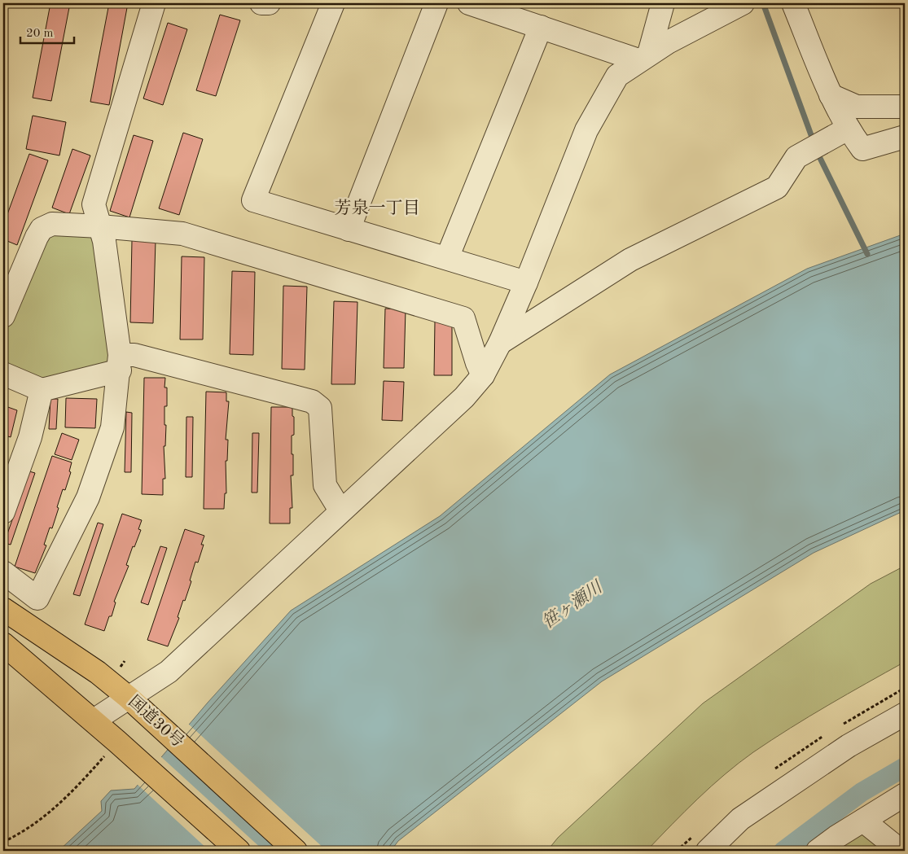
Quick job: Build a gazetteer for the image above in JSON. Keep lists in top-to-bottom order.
{
  "streets": {
    "highway": ["国道30号"]
  },
  "districts": ["芳泉一丁目"],
  "water": ["笹ヶ瀬川"],
  "scale_bar": "20 m"
}
